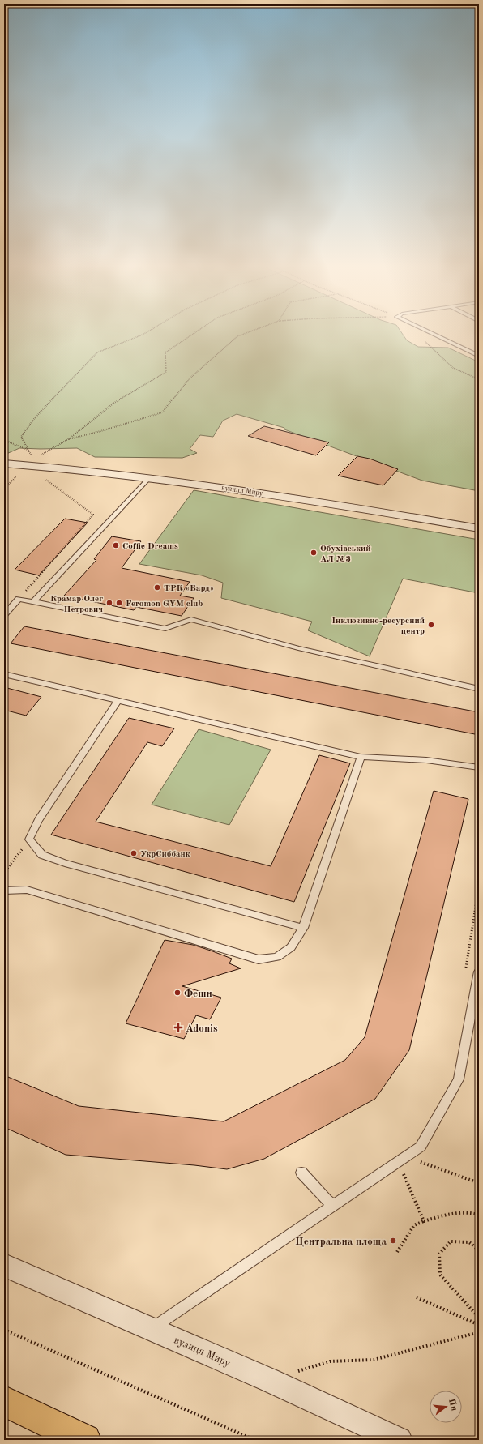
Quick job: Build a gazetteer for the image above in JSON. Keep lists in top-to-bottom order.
{
  "streets": {
    "street": ["вулиця Миру"]
  },
  "places": {
    "other": [
      "Coffie Dreams",
      "Обухівський АЛ №3",
      "ТРК «Бард»",
      "Крамар Олег Петрович",
      "Feromon GYM club",
      "Інклюзивно-ресурсний центр",
      "УкрСиббанк",
      "Фешн",
      "Центральна площа"
    ],
    "health": ["Adonis"]
  },
  "north": "right"
}
